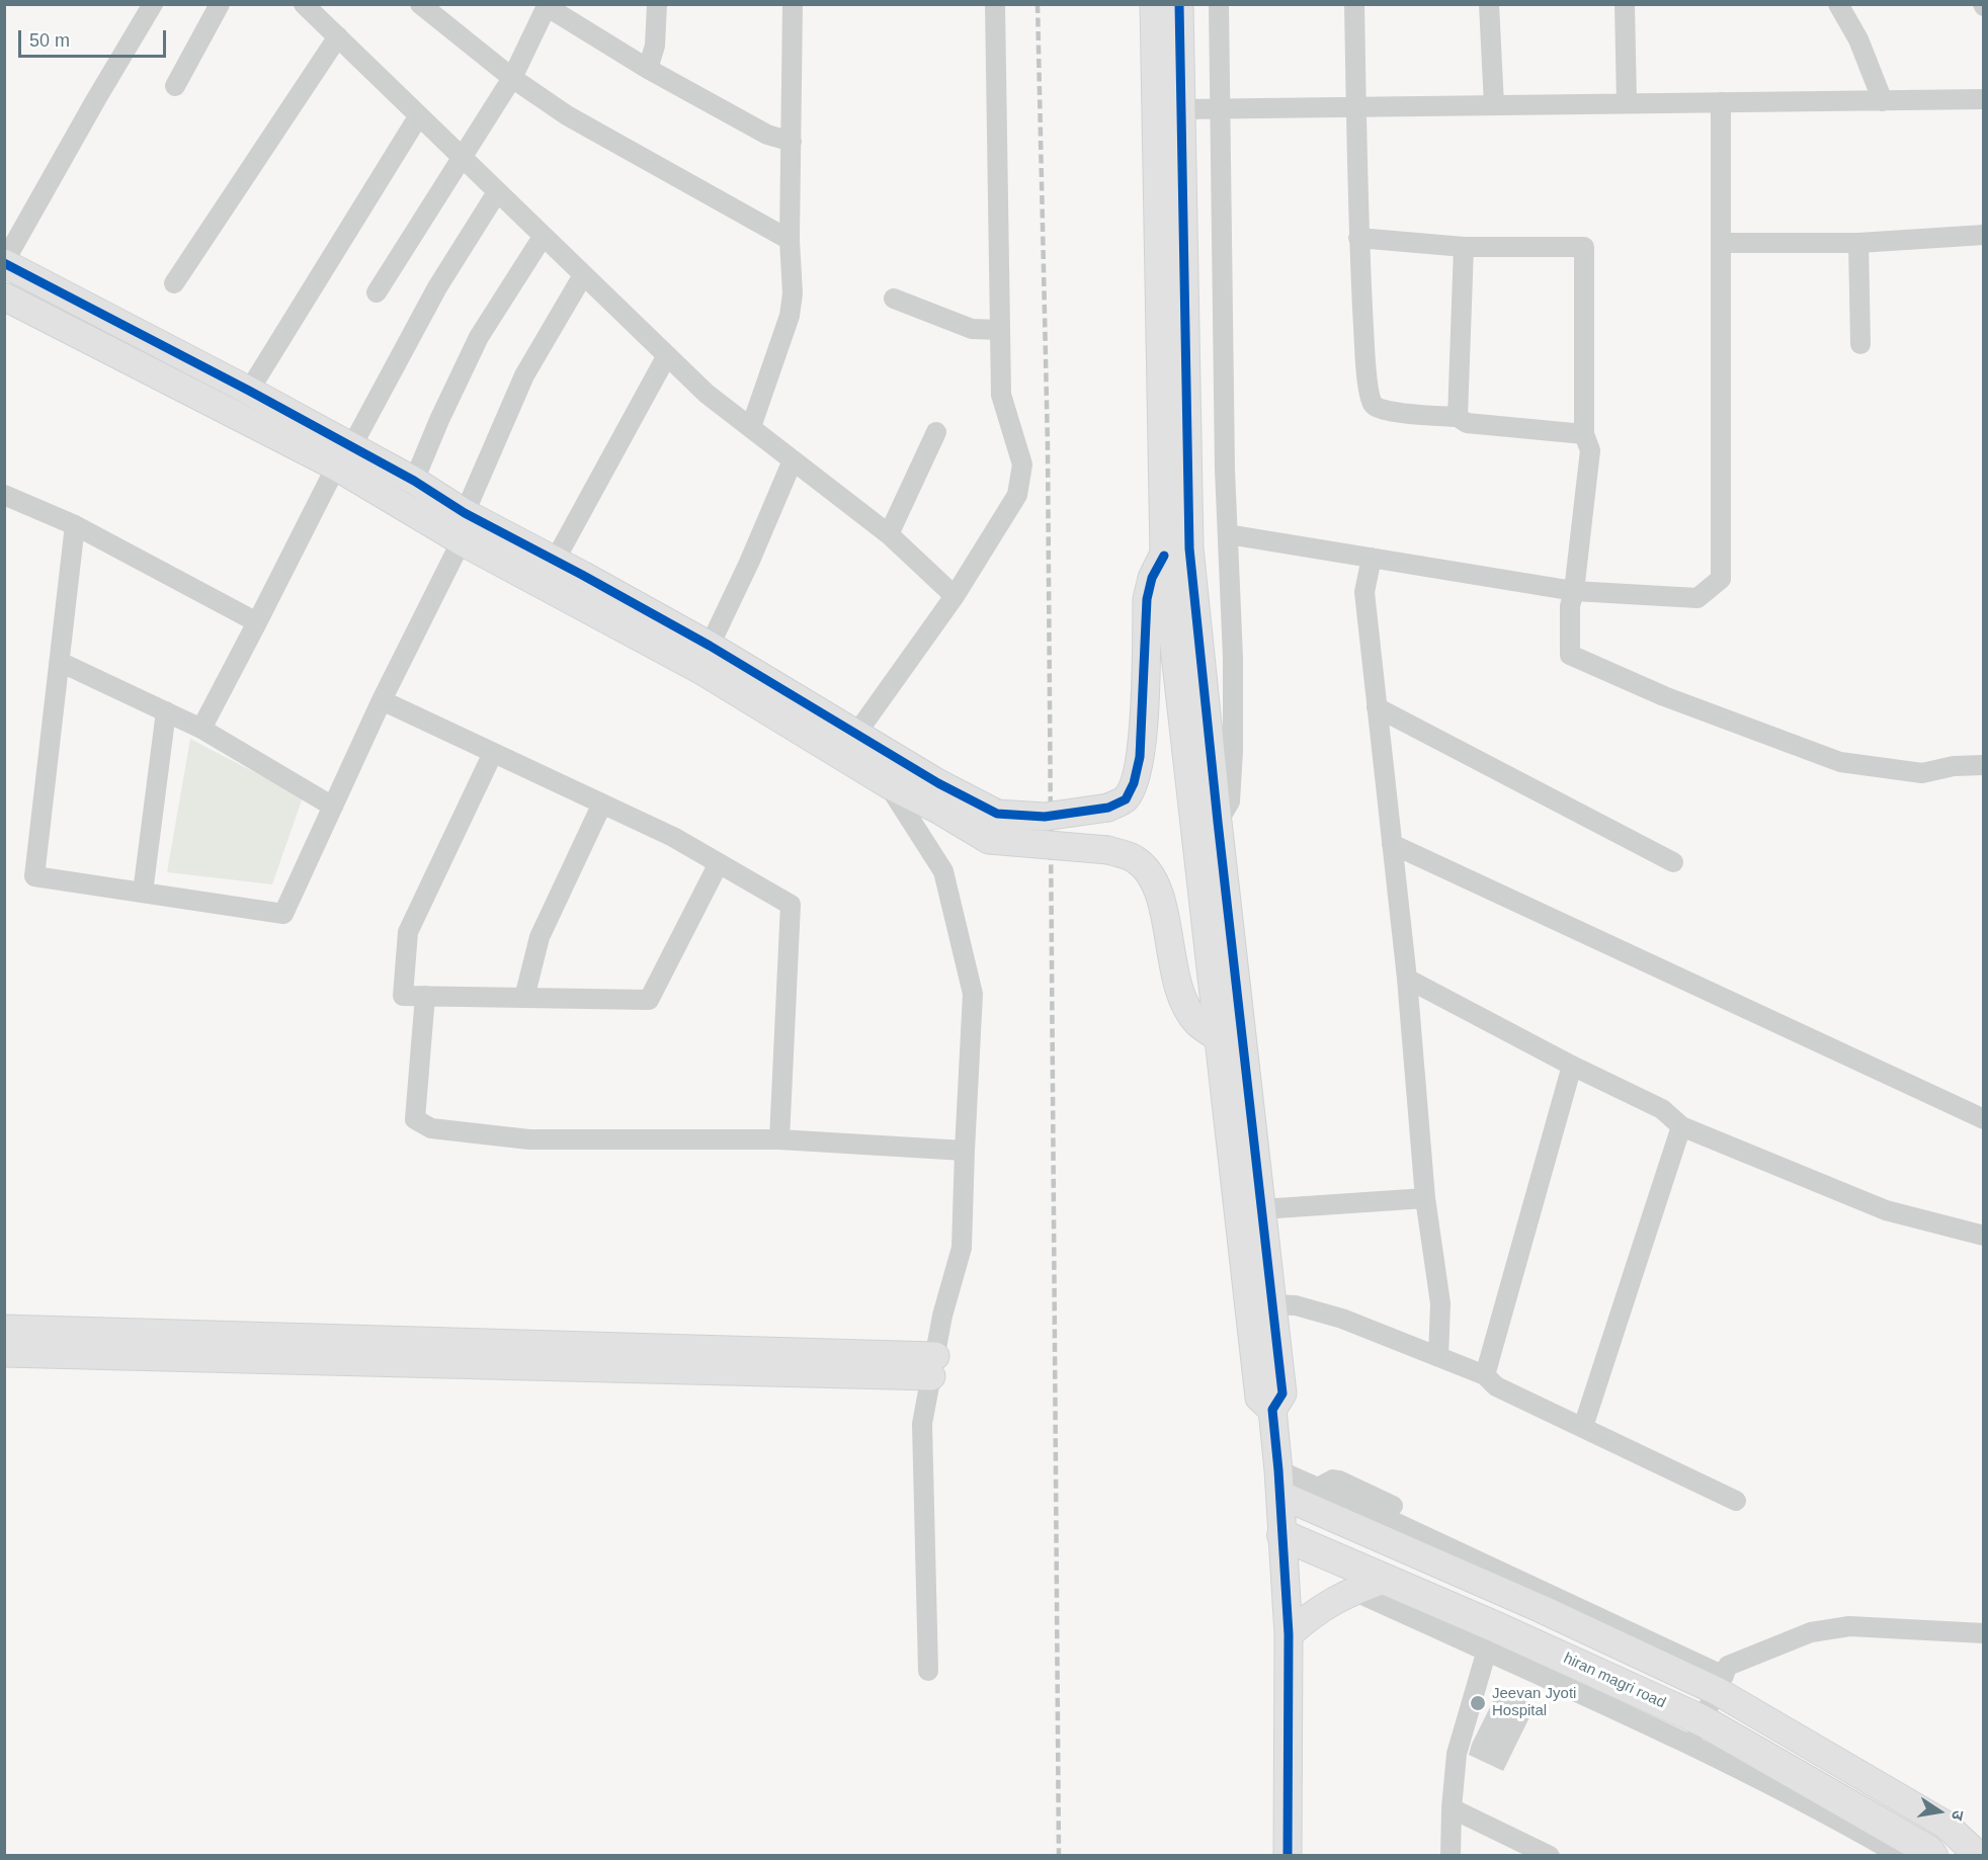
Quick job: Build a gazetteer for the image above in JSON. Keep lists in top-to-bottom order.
{
  "streets": {
    "main road": ["hiran magri road"]
  },
  "places": ["Jeevan Jyoti Hospital"],
  "scale_bar": "50 m",
  "north": "right"
}
